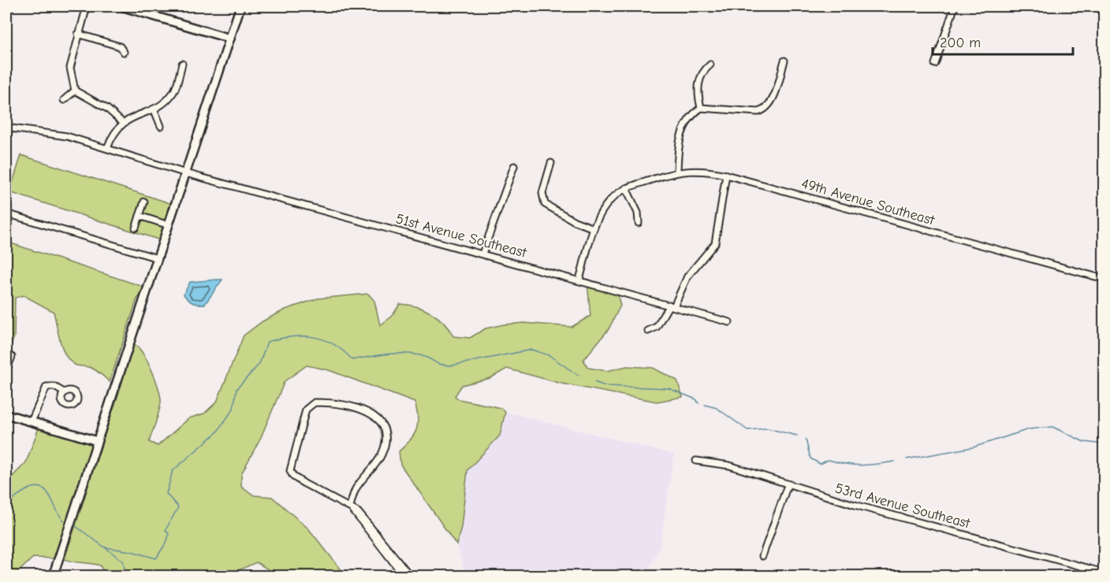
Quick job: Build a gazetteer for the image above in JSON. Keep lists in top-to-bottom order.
{
  "streets": {
    "street": ["49th Avenue Southeast", "51st Avenue Southeast", "53rd Avenue Southeast"]
  },
  "scale_bar": "200 m"
}
